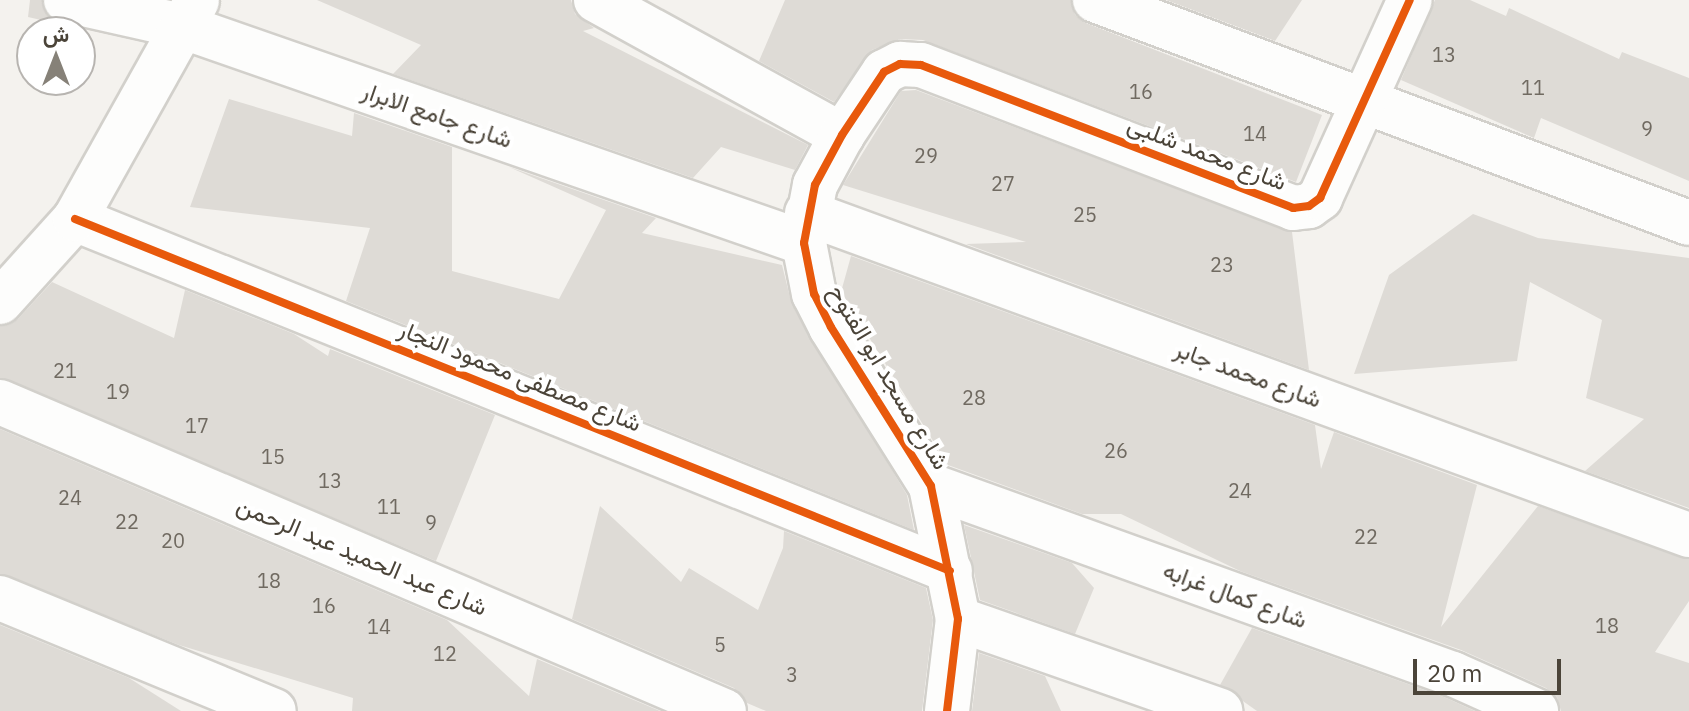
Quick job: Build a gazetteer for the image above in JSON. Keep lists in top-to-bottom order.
{
  "streets": {
    "street": [
      "شارع جامع الابرار",
      "شارع محمد شلبى",
      "شارع محمد جابر",
      "شارع مصطفى محمود النجار",
      "شارع مسجد ابو الفتوح",
      "شارع عبد الحميد عبد الرحمن",
      "شارع كمال غرابه"
    ]
  },
  "crossings": [
    ["شارع جامع الابرار", "شارع محمد جابر"],
    ["شارع جامع الابرار", "شارع مسجد ابو الفتوح"],
    ["شارع محمد جابر", "شارع مسجد ابو الفتوح"],
    ["شارع مصطفى محمود النجار", "شارع مسجد ابو الفتوح"],
    ["شارع مسجد ابو الفتوح", "شارع كمال غرابه"]
  ],
  "house_numbers": [
    "13",
    "11",
    "16",
    "9",
    "14",
    "29",
    "27",
    "25",
    "23",
    "21",
    "19",
    "28",
    "17",
    "26",
    "15",
    "13",
    "24",
    "24",
    "11",
    "22",
    "9",
    "22",
    "20",
    "18",
    "16",
    "18",
    "14",
    "5",
    "12",
    "3"
  ],
  "scale_bar": "20 m",
  "north": "top"
}
